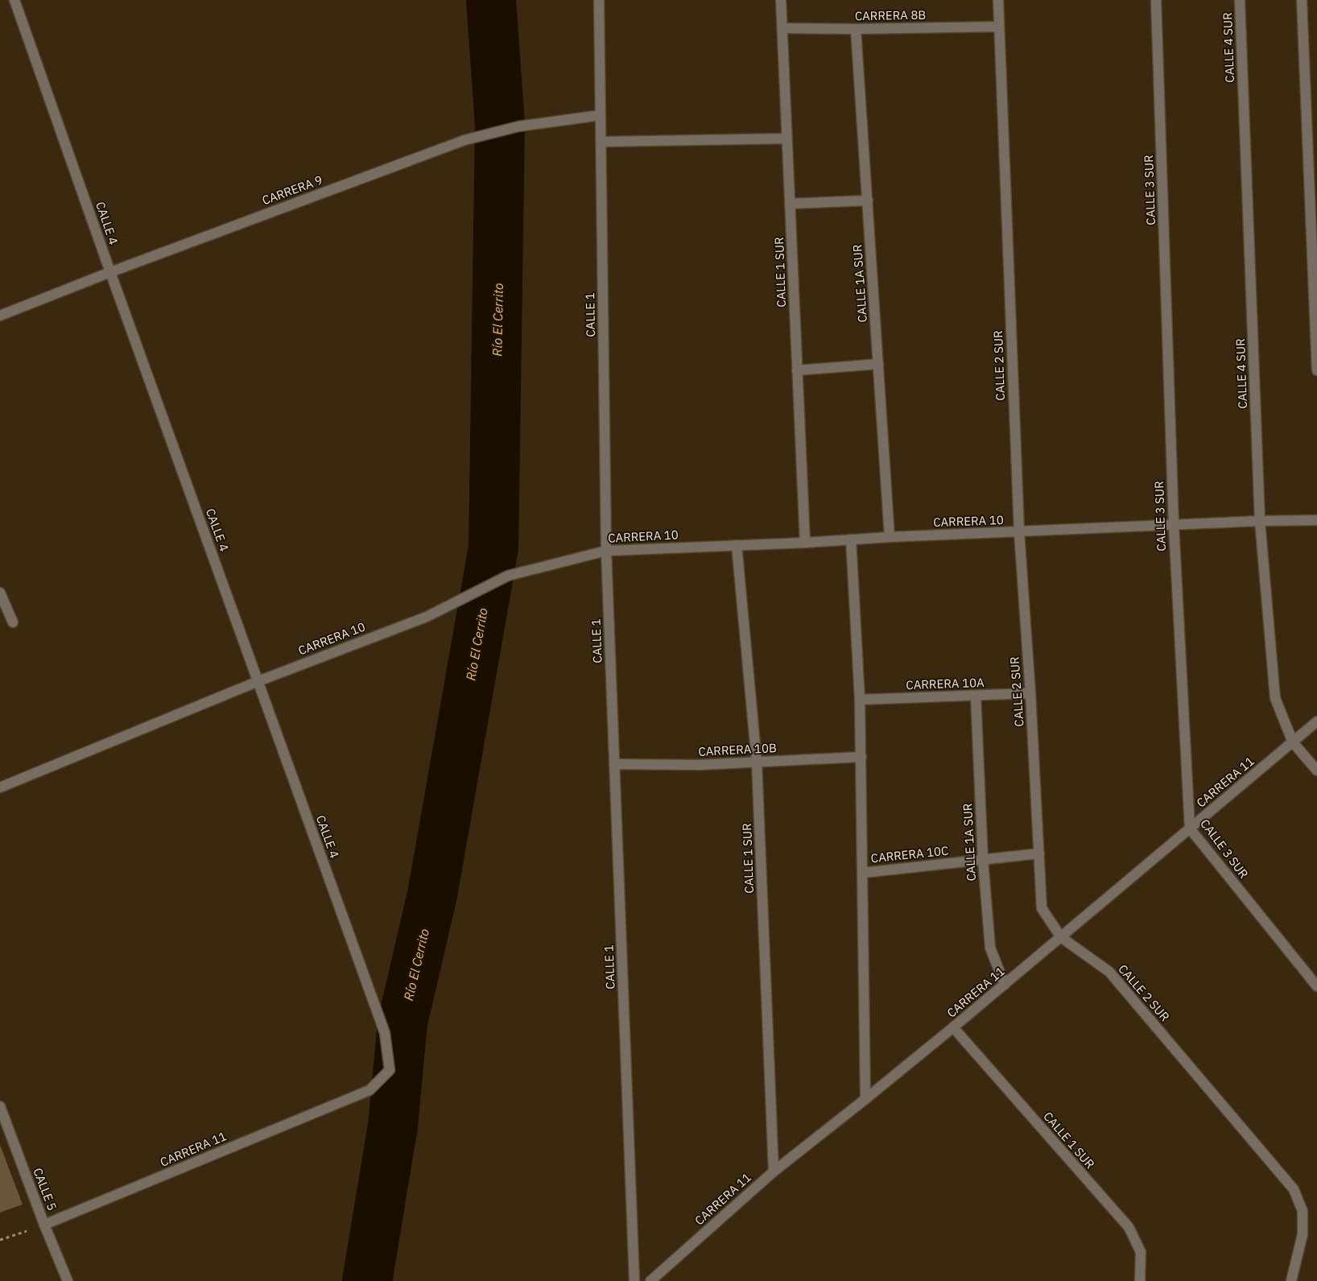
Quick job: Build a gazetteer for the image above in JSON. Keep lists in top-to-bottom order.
{
  "streets": {
    "street": [
      "CARRERA 8B",
      "CALLE 4 SUR",
      "CARRERA 9",
      "CALLE 3 SUR",
      "CALLE 4",
      "CALLE 1 SUR",
      "CALLE 1A SUR",
      "CALLE 1",
      "CALLE 2 SUR",
      "CARRERA 10",
      "CARRERA 10A",
      "CARRERA 10B",
      "CARRERA 11",
      "CARRERA 10C",
      "CALLE 5"
    ]
  },
  "crossings": [
    ["CARRERA 8B", "CALLE 1 SUR"],
    ["CARRERA 8B", "CALLE 1A SUR"],
    ["CARRERA 8B", "CALLE 2 SUR"],
    ["CALLE 4 SUR", "CARRERA 10"],
    ["CALLE 4 SUR", "CARRERA 11"],
    ["CARRERA 9", "CALLE 4"],
    ["CARRERA 9", "CALLE 1"],
    ["CALLE 3 SUR", "CARRERA 10"],
    ["CALLE 3 SUR", "CARRERA 11"],
    ["CALLE 4", "CARRERA 10"],
    ["CALLE 4", "CARRERA 11"],
    ["CALLE 1 SUR", "CARRERA 10"],
    ["CALLE 1 SUR", "CARRERA 10B"],
    ["CALLE 1 SUR", "CARRERA 11"],
    ["CALLE 1A SUR", "CARRERA 10"],
    ["CALLE 1A SUR", "CARRERA 10A"],
    ["CALLE 1A SUR", "CARRERA 11"],
    ["CALLE 1A SUR", "CARRERA 10C"],
    ["CALLE 1", "CARRERA 10"],
    ["CALLE 1", "CARRERA 10B"],
    ["CALLE 2 SUR", "CARRERA 10"],
    ["CALLE 2 SUR", "CARRERA 10A"],
    ["CALLE 2 SUR", "CARRERA 11"],
    ["CARRERA 11", "CALLE 5"]
  ],
  "water": ["Río El Cerrito"]
}
